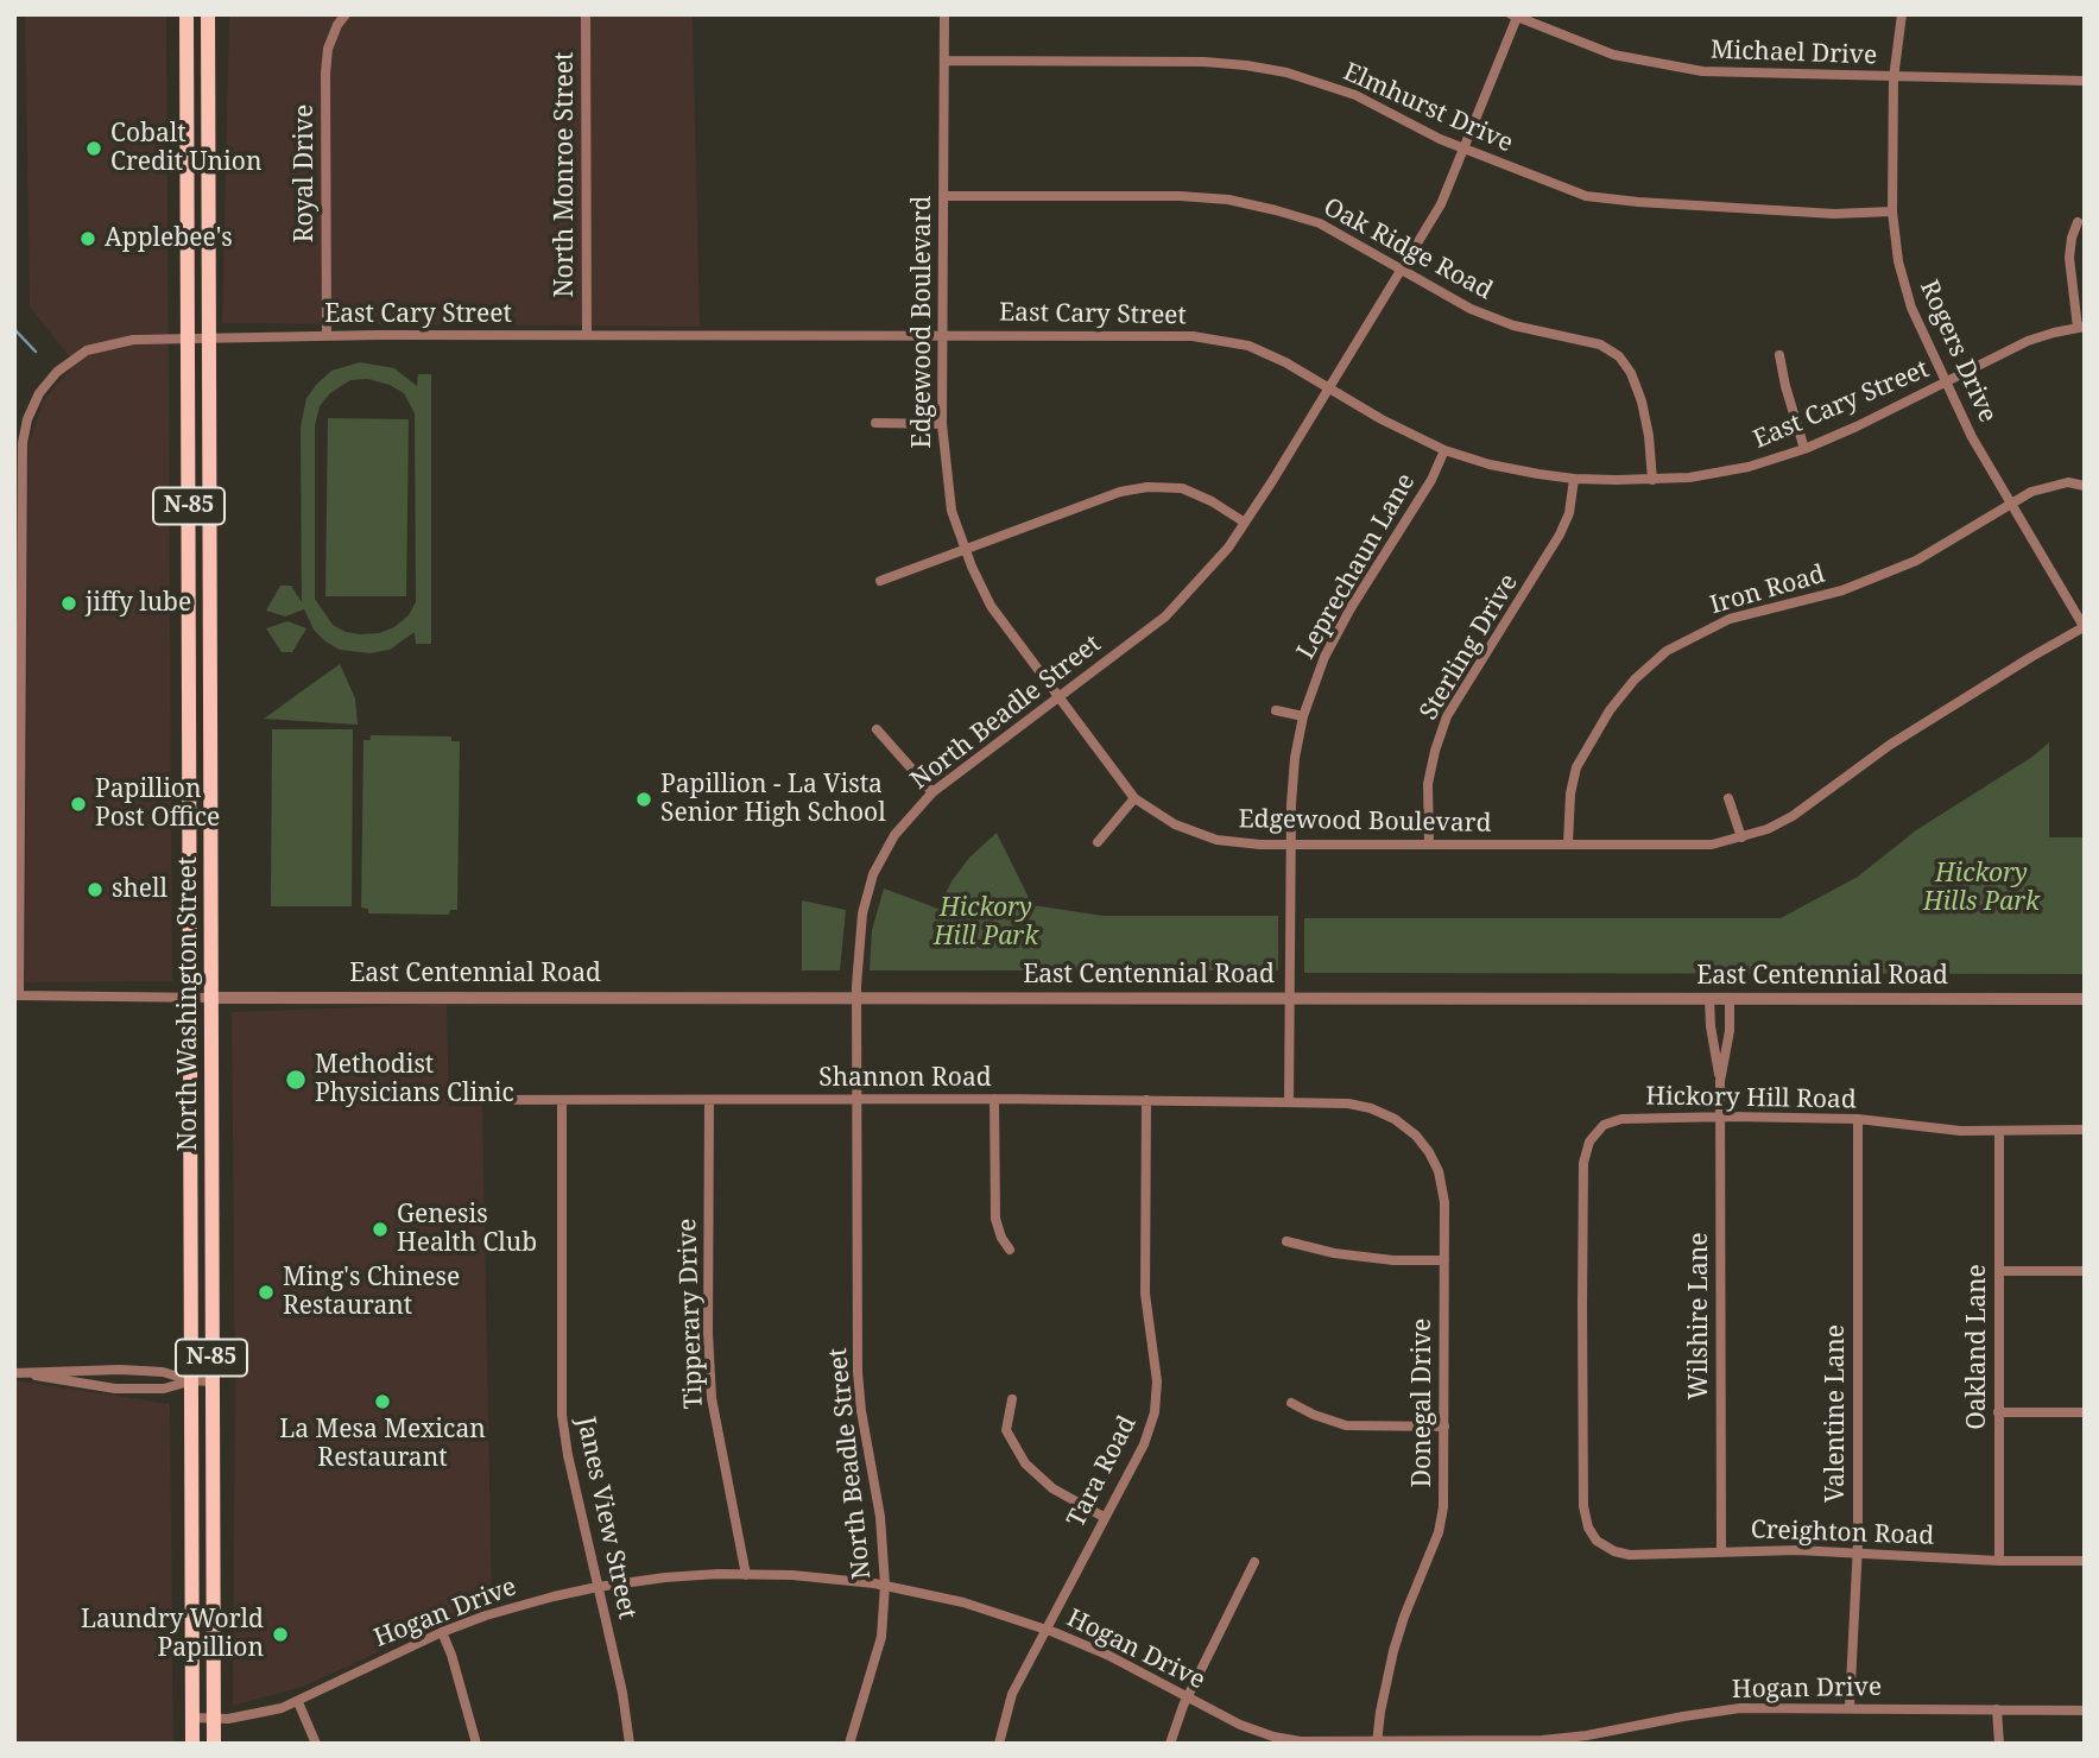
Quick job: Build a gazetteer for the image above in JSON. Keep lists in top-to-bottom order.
{
  "streets": {
    "main road": ["N-85", "North Washington Street"],
    "street": [
      "Michael Drive",
      "Elmhurst Drive",
      "Royal Drive",
      "North Monroe Street",
      "Oak Ridge Road",
      "East Cary Street",
      "Edgewood Boulevard",
      "Rogers Drive",
      "Leprechaun Lane",
      "Iron Road",
      "Sterling Drive",
      "North Beadle Street",
      "East Centennial Road",
      "Shannon Road",
      "Hickory Hill Road",
      "Tipperary Drive",
      "Wilshire Lane",
      "Oakland Lane",
      "Donegal Drive",
      "Valentine Lane",
      "Tara Road",
      "Janes View Street",
      "Creighton Road",
      "Hogan Drive"
    ]
  },
  "crossings": [
    ["Michael Drive", "Rogers Drive"],
    ["Michael Drive", "North Beadle Street"],
    ["Elmhurst Drive", "Edgewood Boulevard"],
    ["Elmhurst Drive", "Rogers Drive"],
    ["Elmhurst Drive", "North Beadle Street"],
    ["Royal Drive", "East Cary Street"],
    ["North Monroe Street", "East Cary Street"],
    ["Oak Ridge Road", "East Cary Street"],
    ["Oak Ridge Road", "Edgewood Boulevard"],
    ["Oak Ridge Road", "North Beadle Street"],
    ["East Cary Street", "Edgewood Boulevard"],
    ["East Cary Street", "Rogers Drive"],
    ["East Cary Street", "Leprechaun Lane"],
    ["East Cary Street", "Sterling Drive"],
    ["East Cary Street", "North Beadle Street"],
    ["East Cary Street", "North Washington Street"],
    ["Edgewood Boulevard", "Rogers Drive"],
    ["Edgewood Boulevard", "Leprechaun Lane"],
    ["Edgewood Boulevard", "Iron Road"],
    ["Edgewood Boulevard", "Sterling Drive"],
    ["Edgewood Boulevard", "North Beadle Street"],
    ["Rogers Drive", "Iron Road"],
    ["Leprechaun Lane", "East Centennial Road"],
    ["Leprechaun Lane", "Shannon Road"],
    ["North Beadle Street", "East Centennial Road"],
    ["North Beadle Street", "Shannon Road"],
    ["North Beadle Street", "Hogan Drive"],
    ["East Centennial Road", "North Washington Street"],
    ["East Centennial Road", "Wilshire Lane"],
    ["North Washington Street", "Hogan Drive"],
    ["Shannon Road", "Tipperary Drive"],
    ["Shannon Road", "Donegal Drive"],
    ["Shannon Road", "Tara Road"],
    ["Shannon Road", "Janes View Street"],
    ["Hickory Hill Road", "Wilshire Lane"],
    ["Hickory Hill Road", "Oakland Lane"],
    ["Hickory Hill Road", "Valentine Lane"],
    ["Hickory Hill Road", "Creighton Road"],
    ["Tipperary Drive", "Hogan Drive"],
    ["Wilshire Lane", "Creighton Road"],
    ["Oakland Lane", "Creighton Road"],
    ["Donegal Drive", "Hogan Drive"],
    ["Valentine Lane", "Creighton Road"],
    ["Valentine Lane", "Hogan Drive"],
    ["Tara Road", "Hogan Drive"],
    ["Janes View Street", "Hogan Drive"]
  ],
  "parks": ["Hickory Hills Park", "Hickory Hill Park"],
  "places": [
    "Cobalt Credit Union",
    "Applebee's",
    "jiffy lube",
    "Papillion - La Vista Senior High School",
    "Papillion Post Office",
    "shell",
    "Methodist Physicians Clinic",
    "Genesis Health Club",
    "Ming's Chinese Restaurant",
    "La Mesa Mexican Restaurant",
    "Laundry World Papillion"
  ]
}
